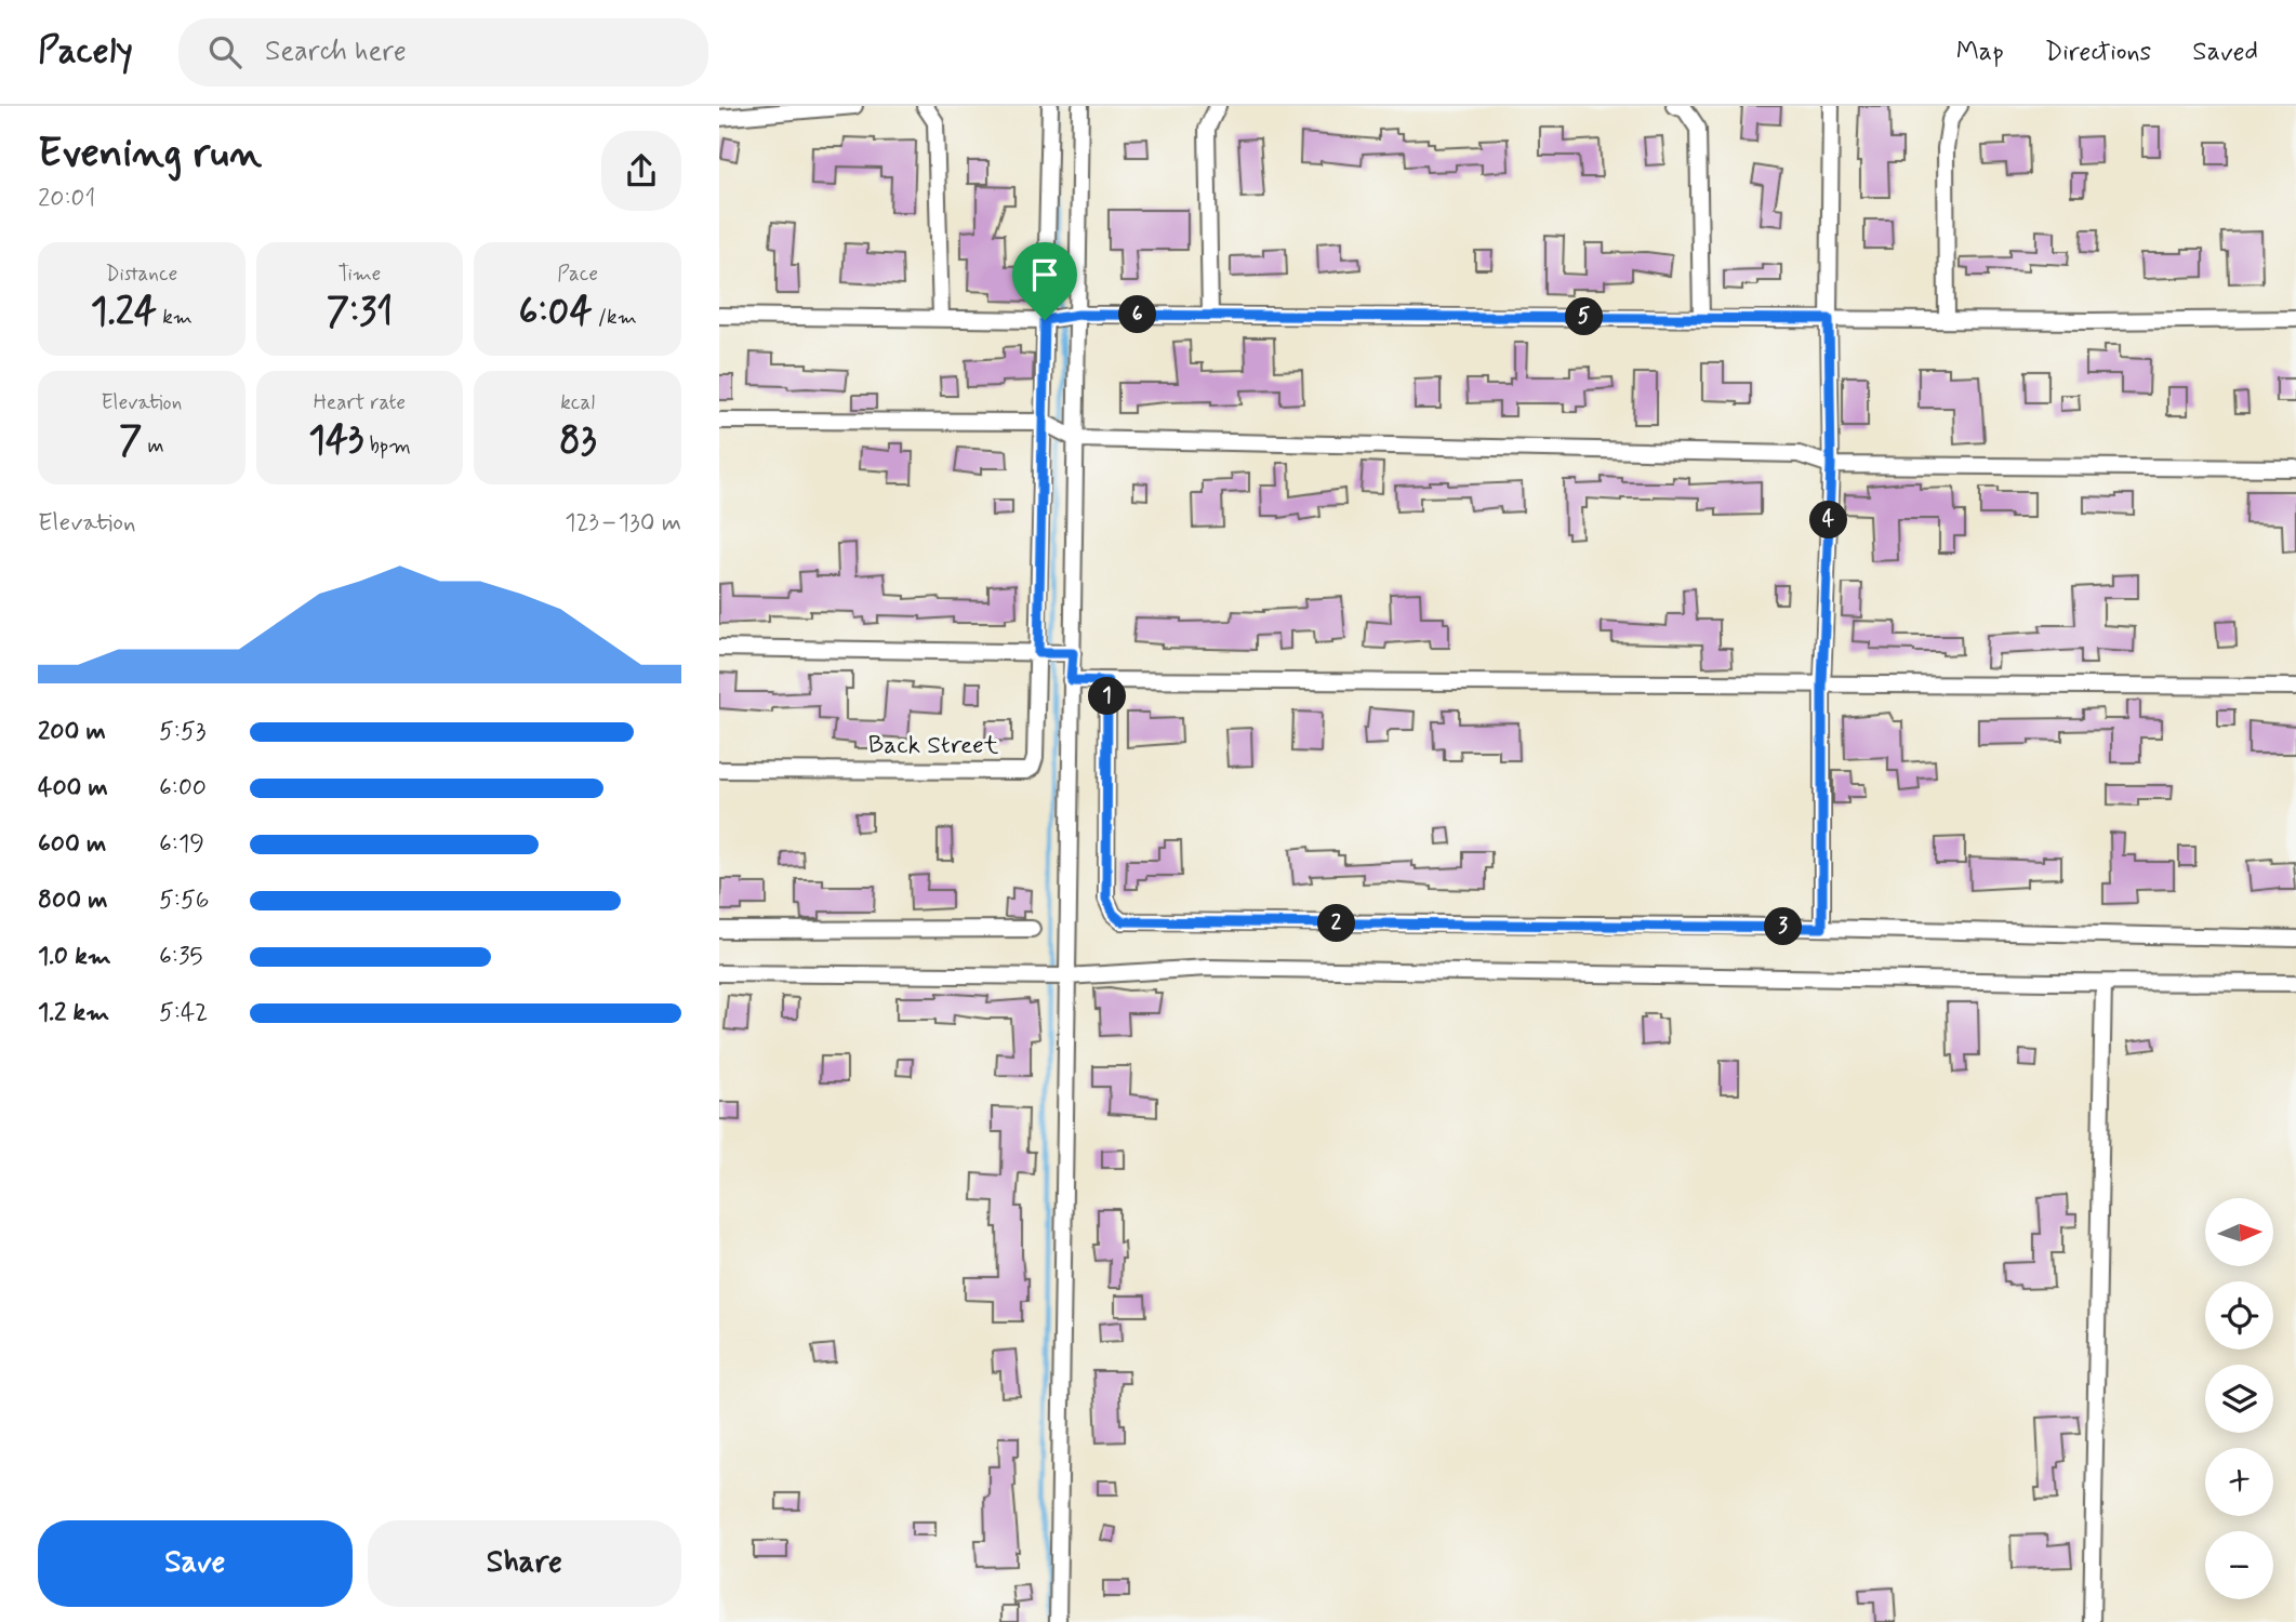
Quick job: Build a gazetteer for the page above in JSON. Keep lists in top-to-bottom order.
{
  "streets": {
    "street": ["Back Street"]
  },
  "north": "right",
  "page": {
    "header": "Pacely",
    "search": "Search here",
    "nav": ["Map", "Directions", "Saved"],
    "heading": ["Evening run", "20:01"],
    "stats": [
      ["Distance", "1.24 km"],
      ["Time", "7:31"],
      ["Pace", "6:04 /km"],
      ["Elevation", "7 m"],
      ["Heart rate", "143 bpm"],
      ["kcal", "83"]
    ],
    "pins": [
      "6",
      "5",
      "4",
      "1",
      "2",
      "3"
    ],
    "chart": ["Elevation", "123–130 m"],
    "list": [
      {
        "name": "200 m",
        "note": "5:53"
      },
      {
        "name": "400 m",
        "note": "6:00"
      },
      {
        "name": "600 m",
        "note": "6:19"
      },
      {
        "name": "800 m",
        "note": "5:56"
      },
      {
        "name": "1.0 km",
        "note": "6:35"
      },
      {
        "name": "1.2 km",
        "note": "5:42"
      }
    ],
    "map_buttons": ["+", "−"],
    "buttons": ["Save", "Share"]
  }
}
